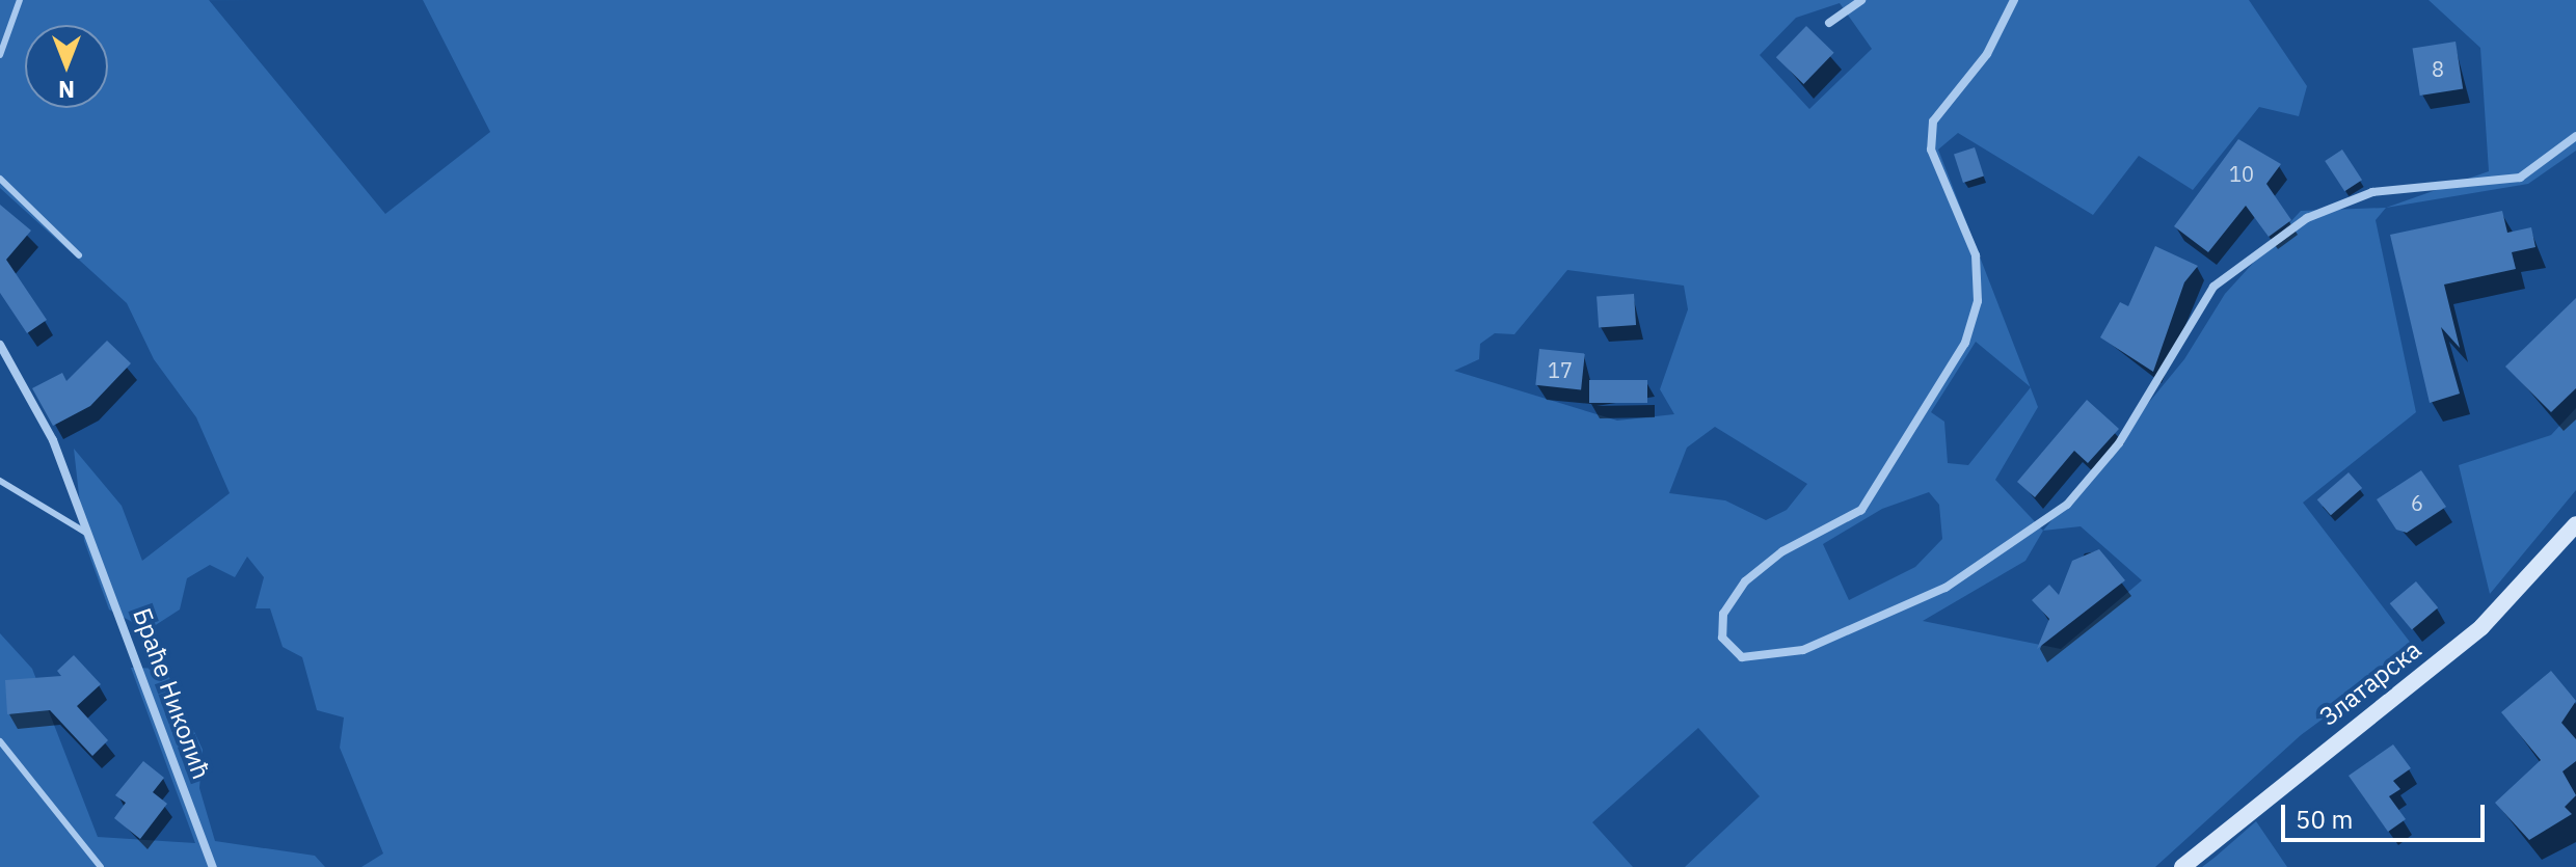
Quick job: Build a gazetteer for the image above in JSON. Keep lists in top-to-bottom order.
{
  "streets": {
    "main road": ["Златарска"],
    "street": ["Браће Николић"]
  },
  "house_numbers": [
    "8",
    "10",
    "17",
    "6"
  ],
  "scale_bar": "50 m",
  "north": "bottom"
}
